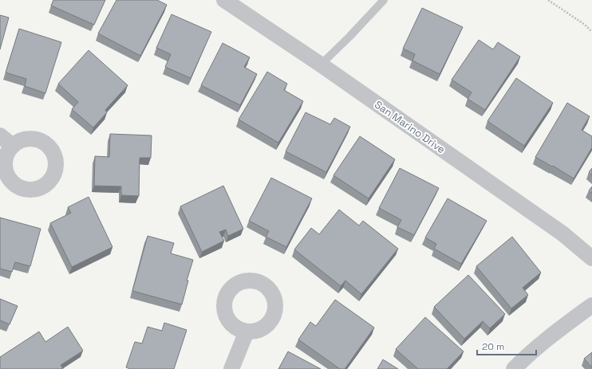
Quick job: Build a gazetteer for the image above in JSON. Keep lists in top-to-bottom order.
{
  "streets": {
    "street": ["San Marino Drive"]
  },
  "scale_bar": "20 m"
}
